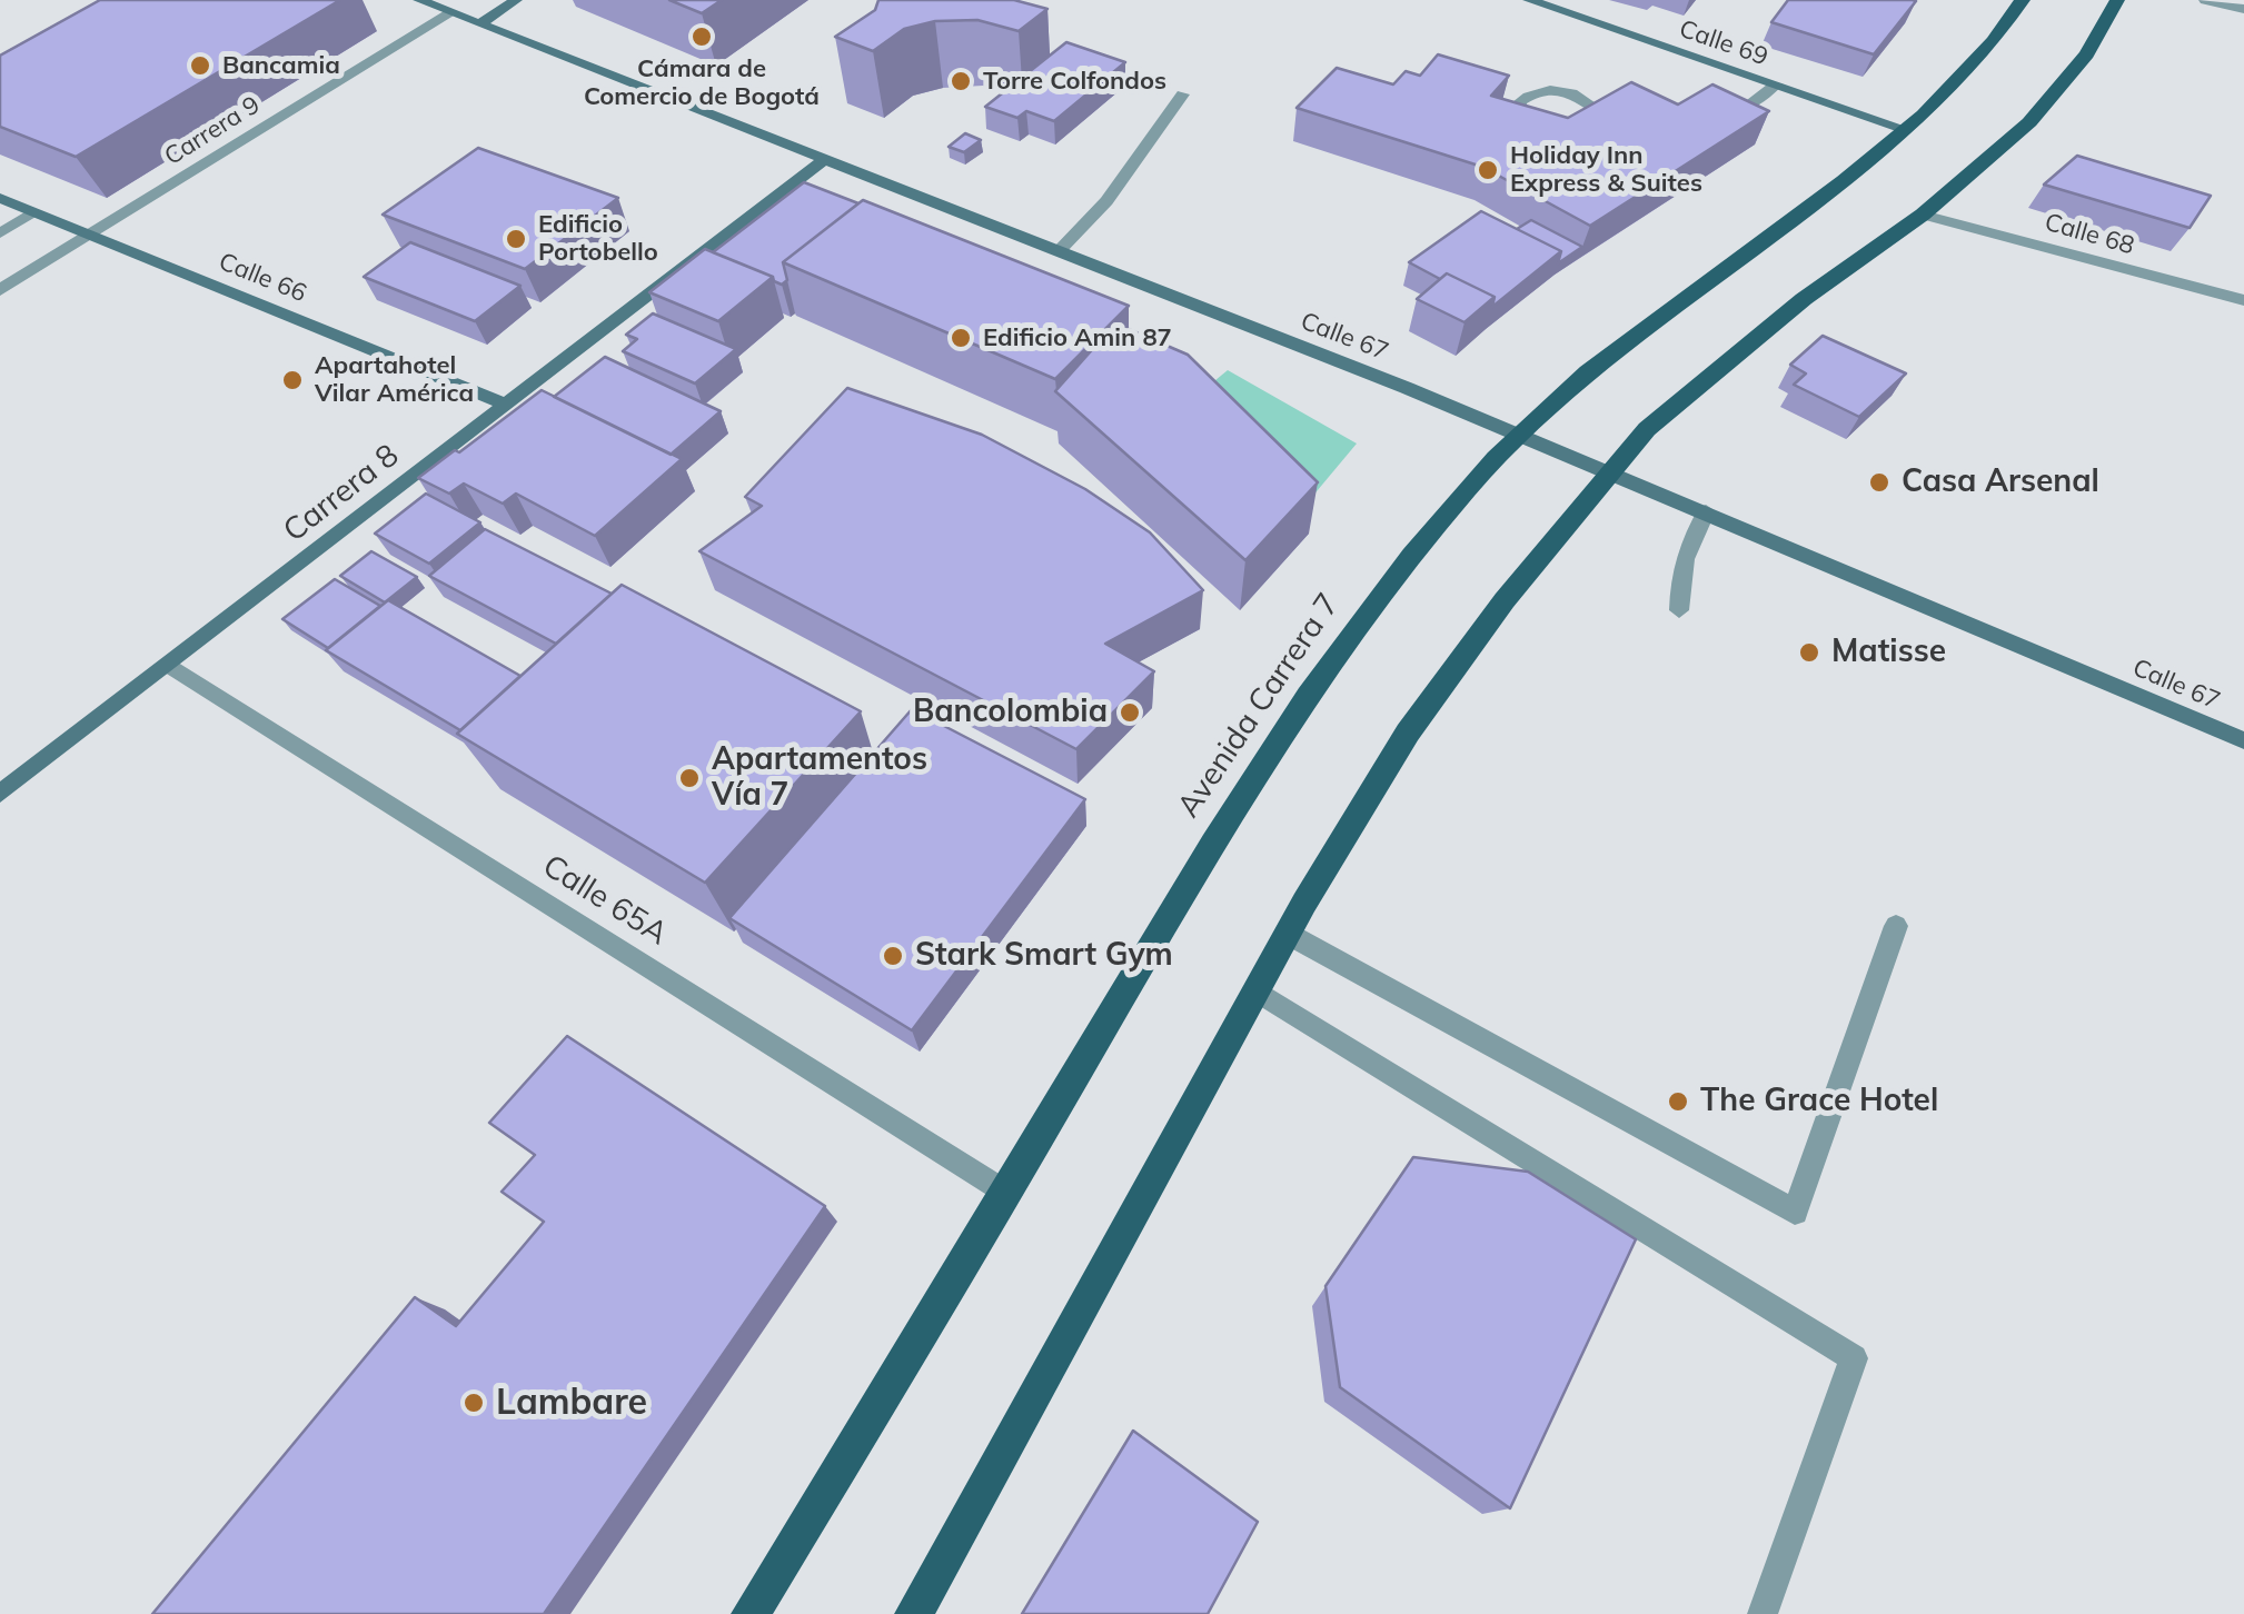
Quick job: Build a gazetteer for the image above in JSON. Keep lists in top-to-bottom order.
{
  "streets": {
    "main road": ["Avenida Carrera 7"],
    "street": [
      "Calle 69",
      "Carrera 9",
      "Calle 68",
      "Calle 66",
      "Calle 67",
      "Carrera 8",
      "Calle 65A"
    ]
  },
  "crossings": [
    ["Calle 69", "Avenida Carrera 7"],
    ["Carrera 9", "Calle 66"],
    ["Carrera 9", "Calle 67"],
    ["Calle 66", "Carrera 8"],
    ["Calle 67", "Carrera 8"],
    ["Calle 67", "Avenida Carrera 7"],
    ["Carrera 8", "Calle 65A"],
    ["Avenida Carrera 7", "Calle 65A"]
  ],
  "places": [
    "Cámara de Comercio de Bogotá",
    "Bancamia",
    "Torre Colfondos",
    "Holiday Inn Express & Suites",
    "Edificio Portobello",
    "Edificio Amin 87",
    "Apartahotel Vilar América",
    "Casa Arsenal",
    "Matisse",
    "Bancolombia",
    "Apartamentos Vía 7",
    "Stark Smart Gym",
    "The Grace Hotel",
    "Lambare"
  ]
}
